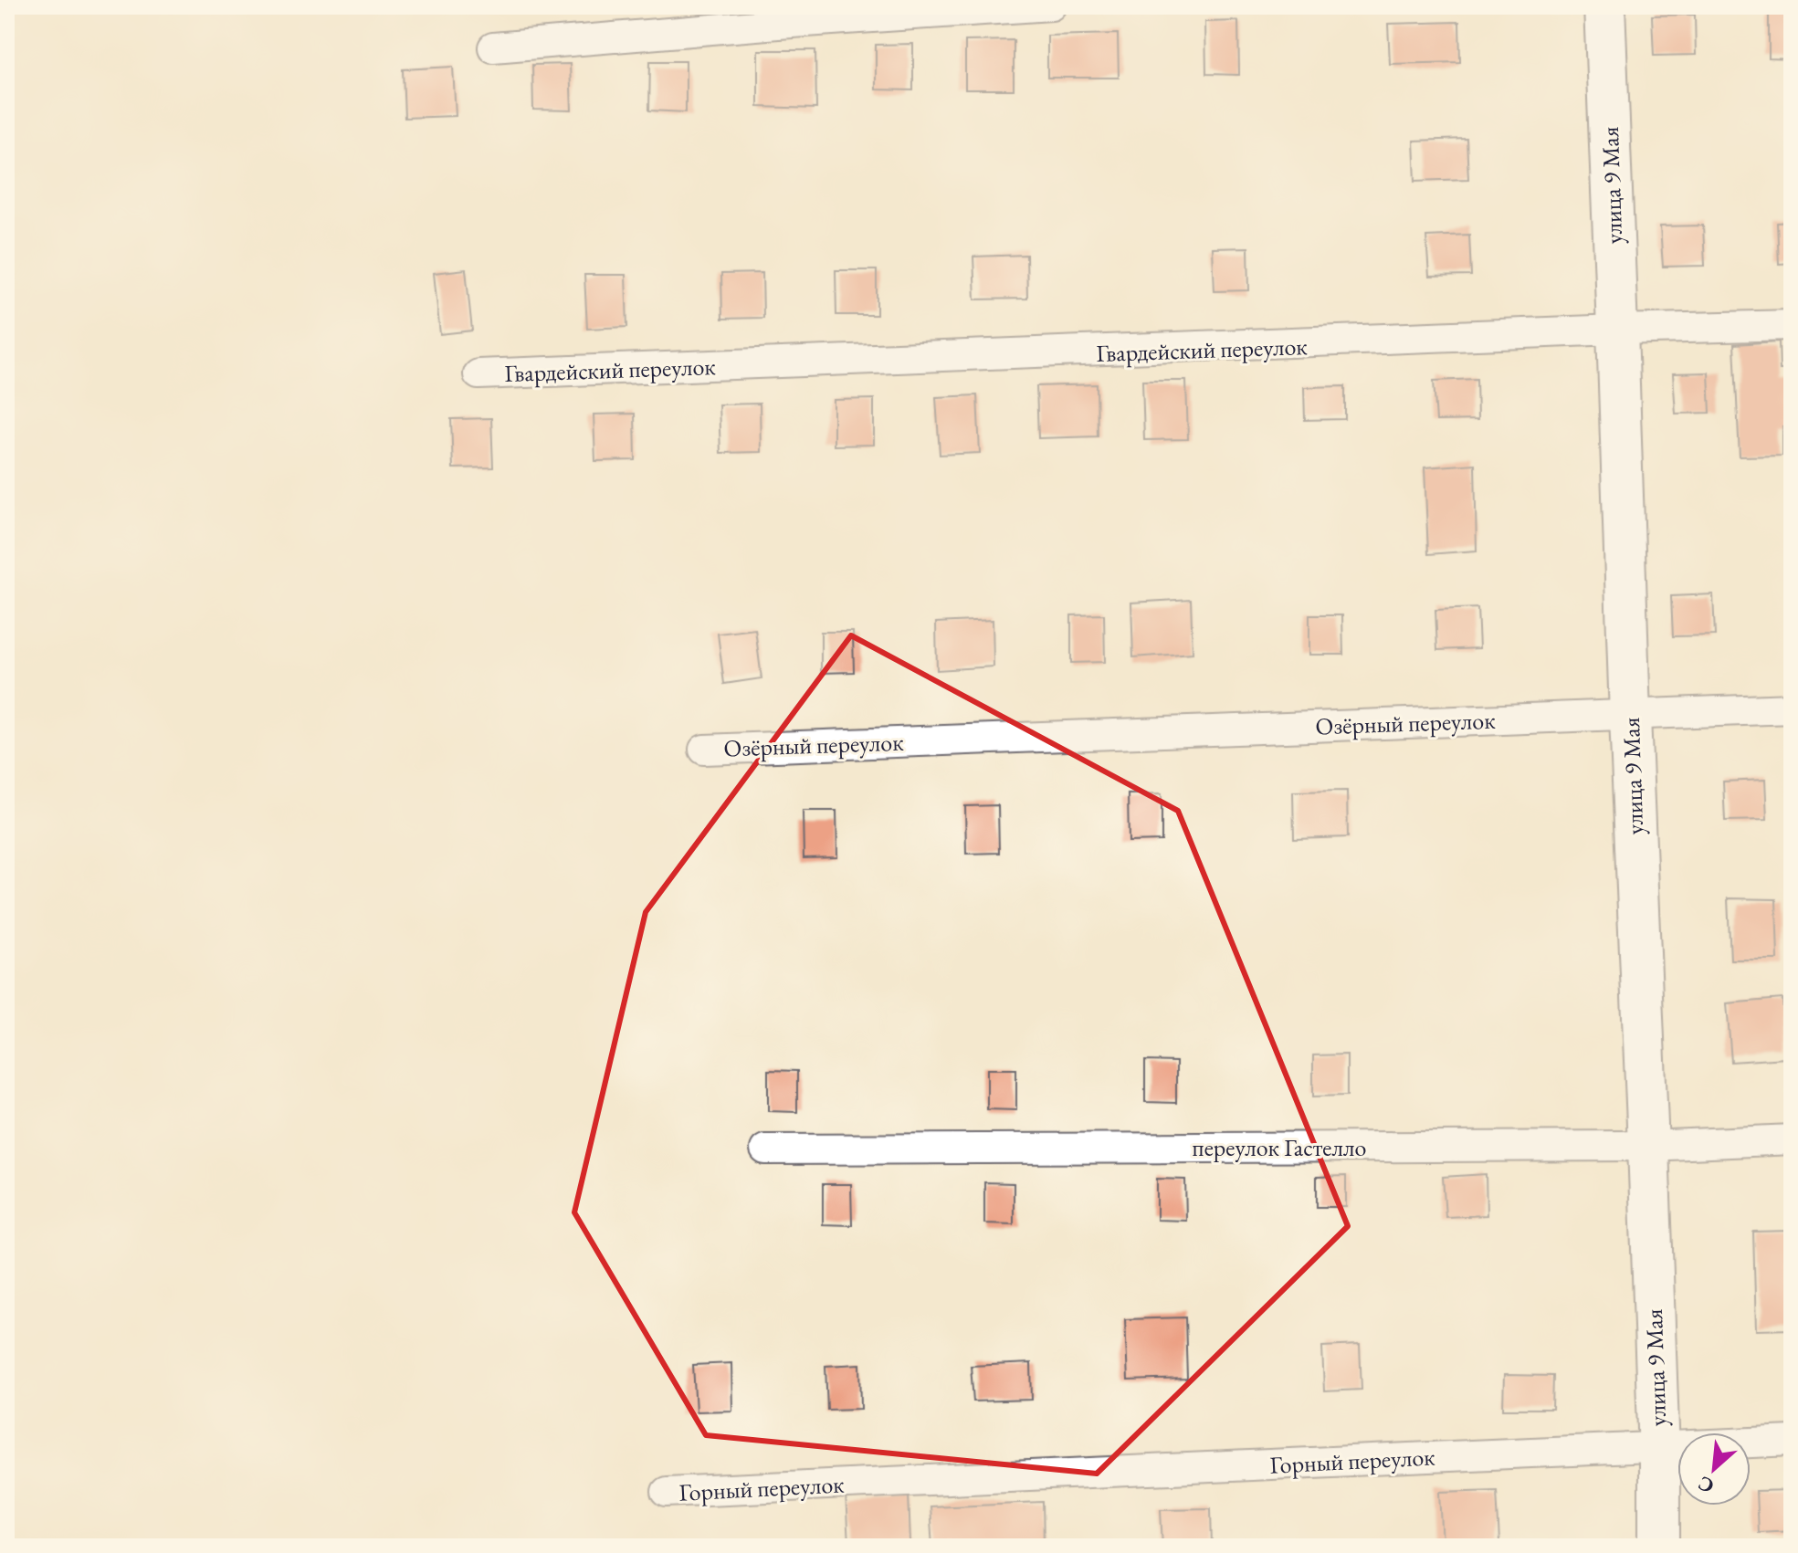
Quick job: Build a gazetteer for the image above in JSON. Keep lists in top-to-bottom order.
{
  "streets": {
    "main road": ["улица 9 Мая"],
    "street": [
      "Гвардейский переулок",
      "Озёрный переулок",
      "переулок Гастелло",
      "Горный переулок"
    ]
  },
  "crossings": [
    ["улица 9 Мая", "Гвардейский переулок"],
    ["улица 9 Мая", "Озёрный переулок"],
    ["улица 9 Мая", "переулок Гастелло"],
    ["улица 9 Мая", "Горный переулок"]
  ],
  "north": "bottom left"
}
